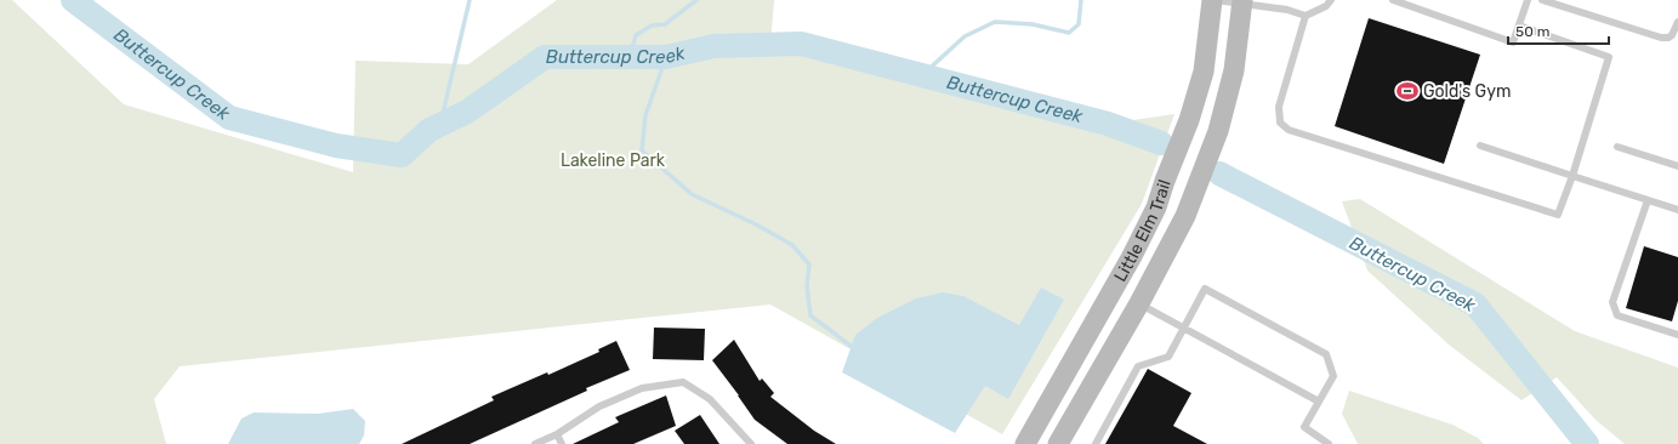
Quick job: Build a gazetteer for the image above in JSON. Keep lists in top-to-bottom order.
{
  "streets": {
    "street": ["Little Elm Trail"]
  },
  "water": ["Buttercup Creek"],
  "parks": ["Lakeline Park"],
  "places": {
    "sports": ["Gold's Gym"]
  },
  "scale_bar": "50 m"
}
